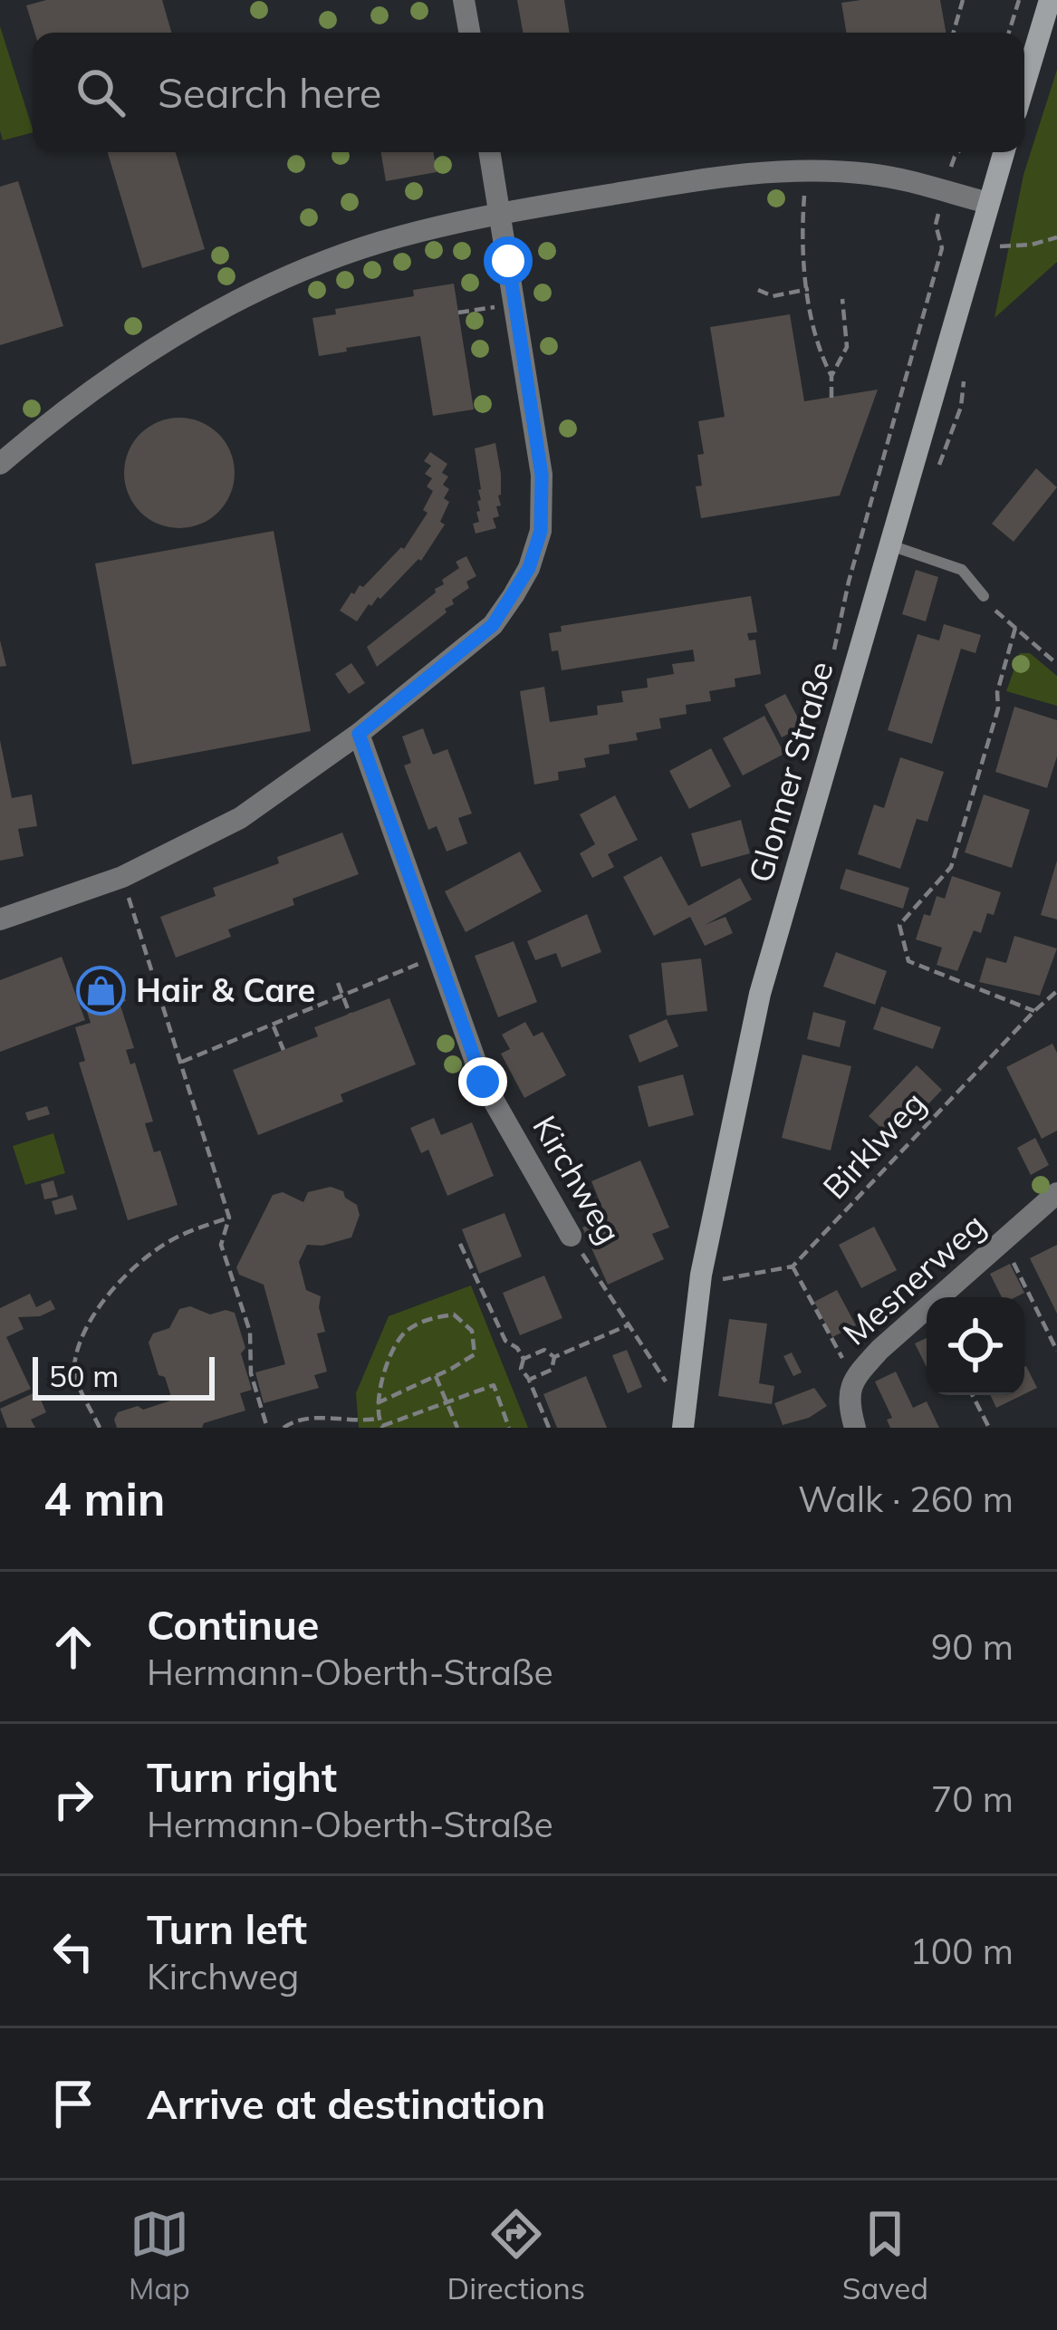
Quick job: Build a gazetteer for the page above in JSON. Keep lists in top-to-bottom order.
{
  "streets": {
    "street": ["Glonner Straße", "Kirchweg", "Mesnerweg"],
    "path": ["Birklweg"]
  },
  "crossings": [
    ["Glonner Straße", "Kirchweg"]
  ],
  "places": {
    "shop": ["Hair & Care"]
  },
  "scale_bar": "50 m",
  "page": {
    "search": "Search here",
    "scale": "50 m",
    "heading": ["4 min", "Walk · 260 m"],
    "list": [
      ["Continue", "Hermann-Oberth-Straße", "90 m"],
      ["Turn right", "Hermann-Oberth-Straße", "70 m"],
      ["Turn left", "Kirchweg", "100 m"],
      "Arrive at destination"
    ],
    "nav": ["Map", "Directions", "Saved"]
  }
}
